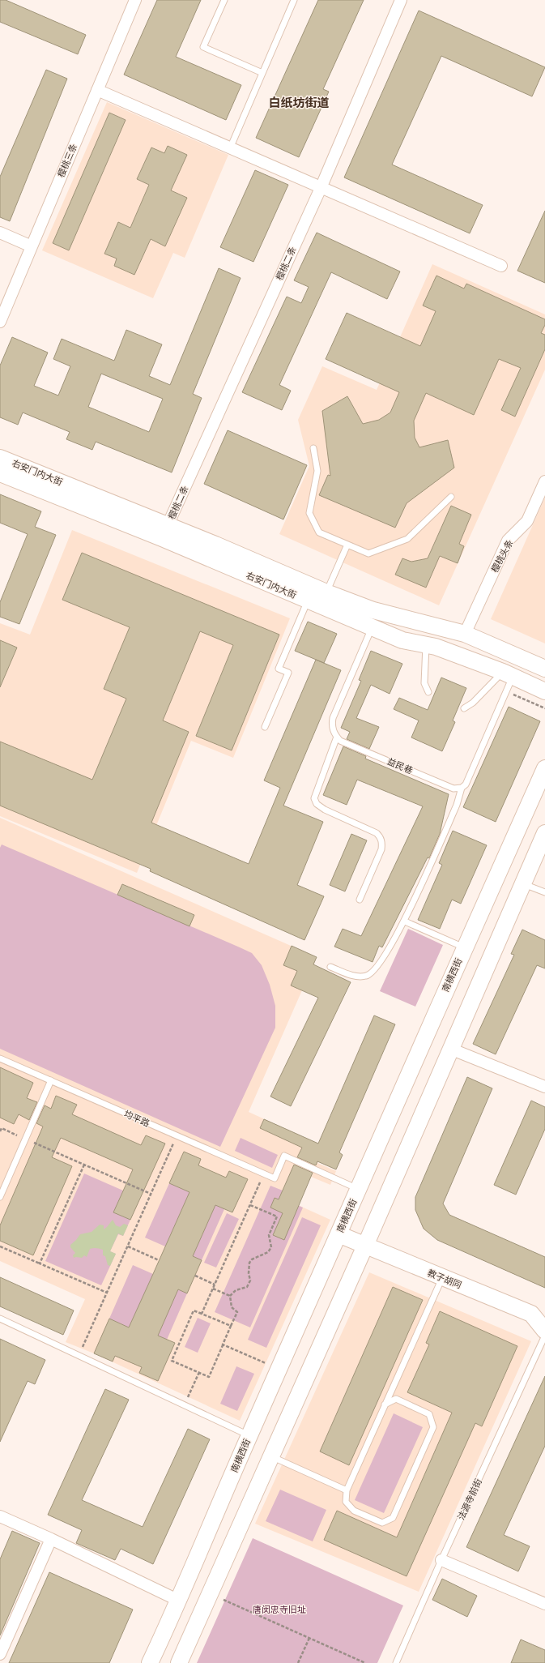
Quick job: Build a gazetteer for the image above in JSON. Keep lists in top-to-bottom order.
{
  "streets": {
    "main road": ["右安门内大街", "南横西街", "教子胡同"],
    "street": ["樱桃三条", "樱桃二条", "樱桃头条"],
    "lane": ["益民巷", "均平路", "法源寺前街"]
  },
  "crossings": [
    ["樱桃二条", "右安门内大街"],
    ["右安门内大街", "樱桃头条"],
    ["南横西街", "均平路"],
    ["南横西街", "教子胡同"]
  ],
  "districts": ["白纸坊街道"],
  "parks": ["唐闵忠寺旧址"]
}
